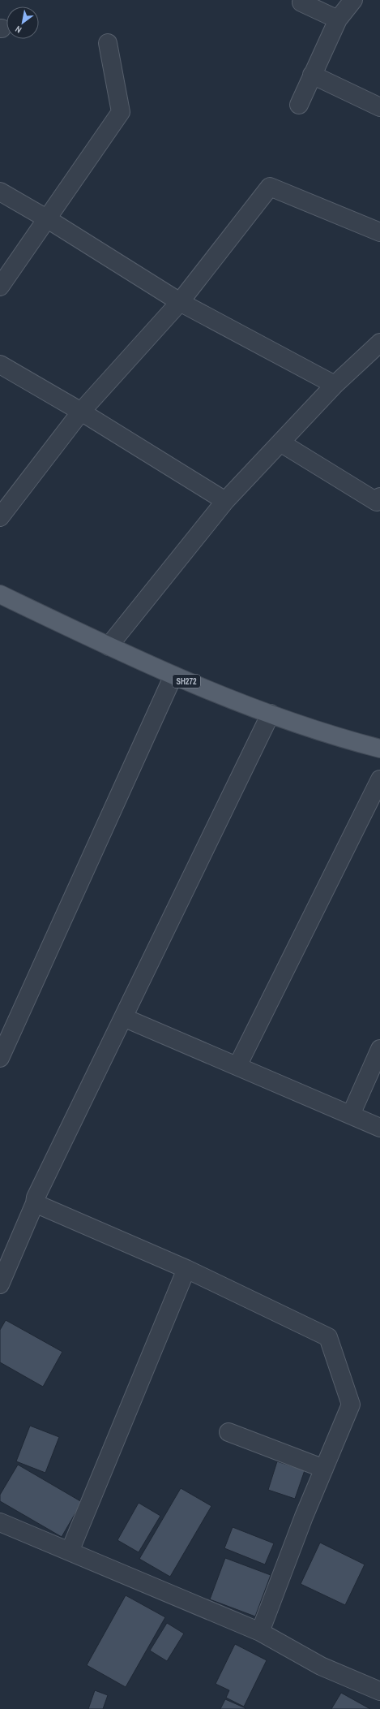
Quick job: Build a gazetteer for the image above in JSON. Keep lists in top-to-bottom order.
{
  "streets": {
    "main road": ["SH272"]
  },
  "north": "bottom left"
}
